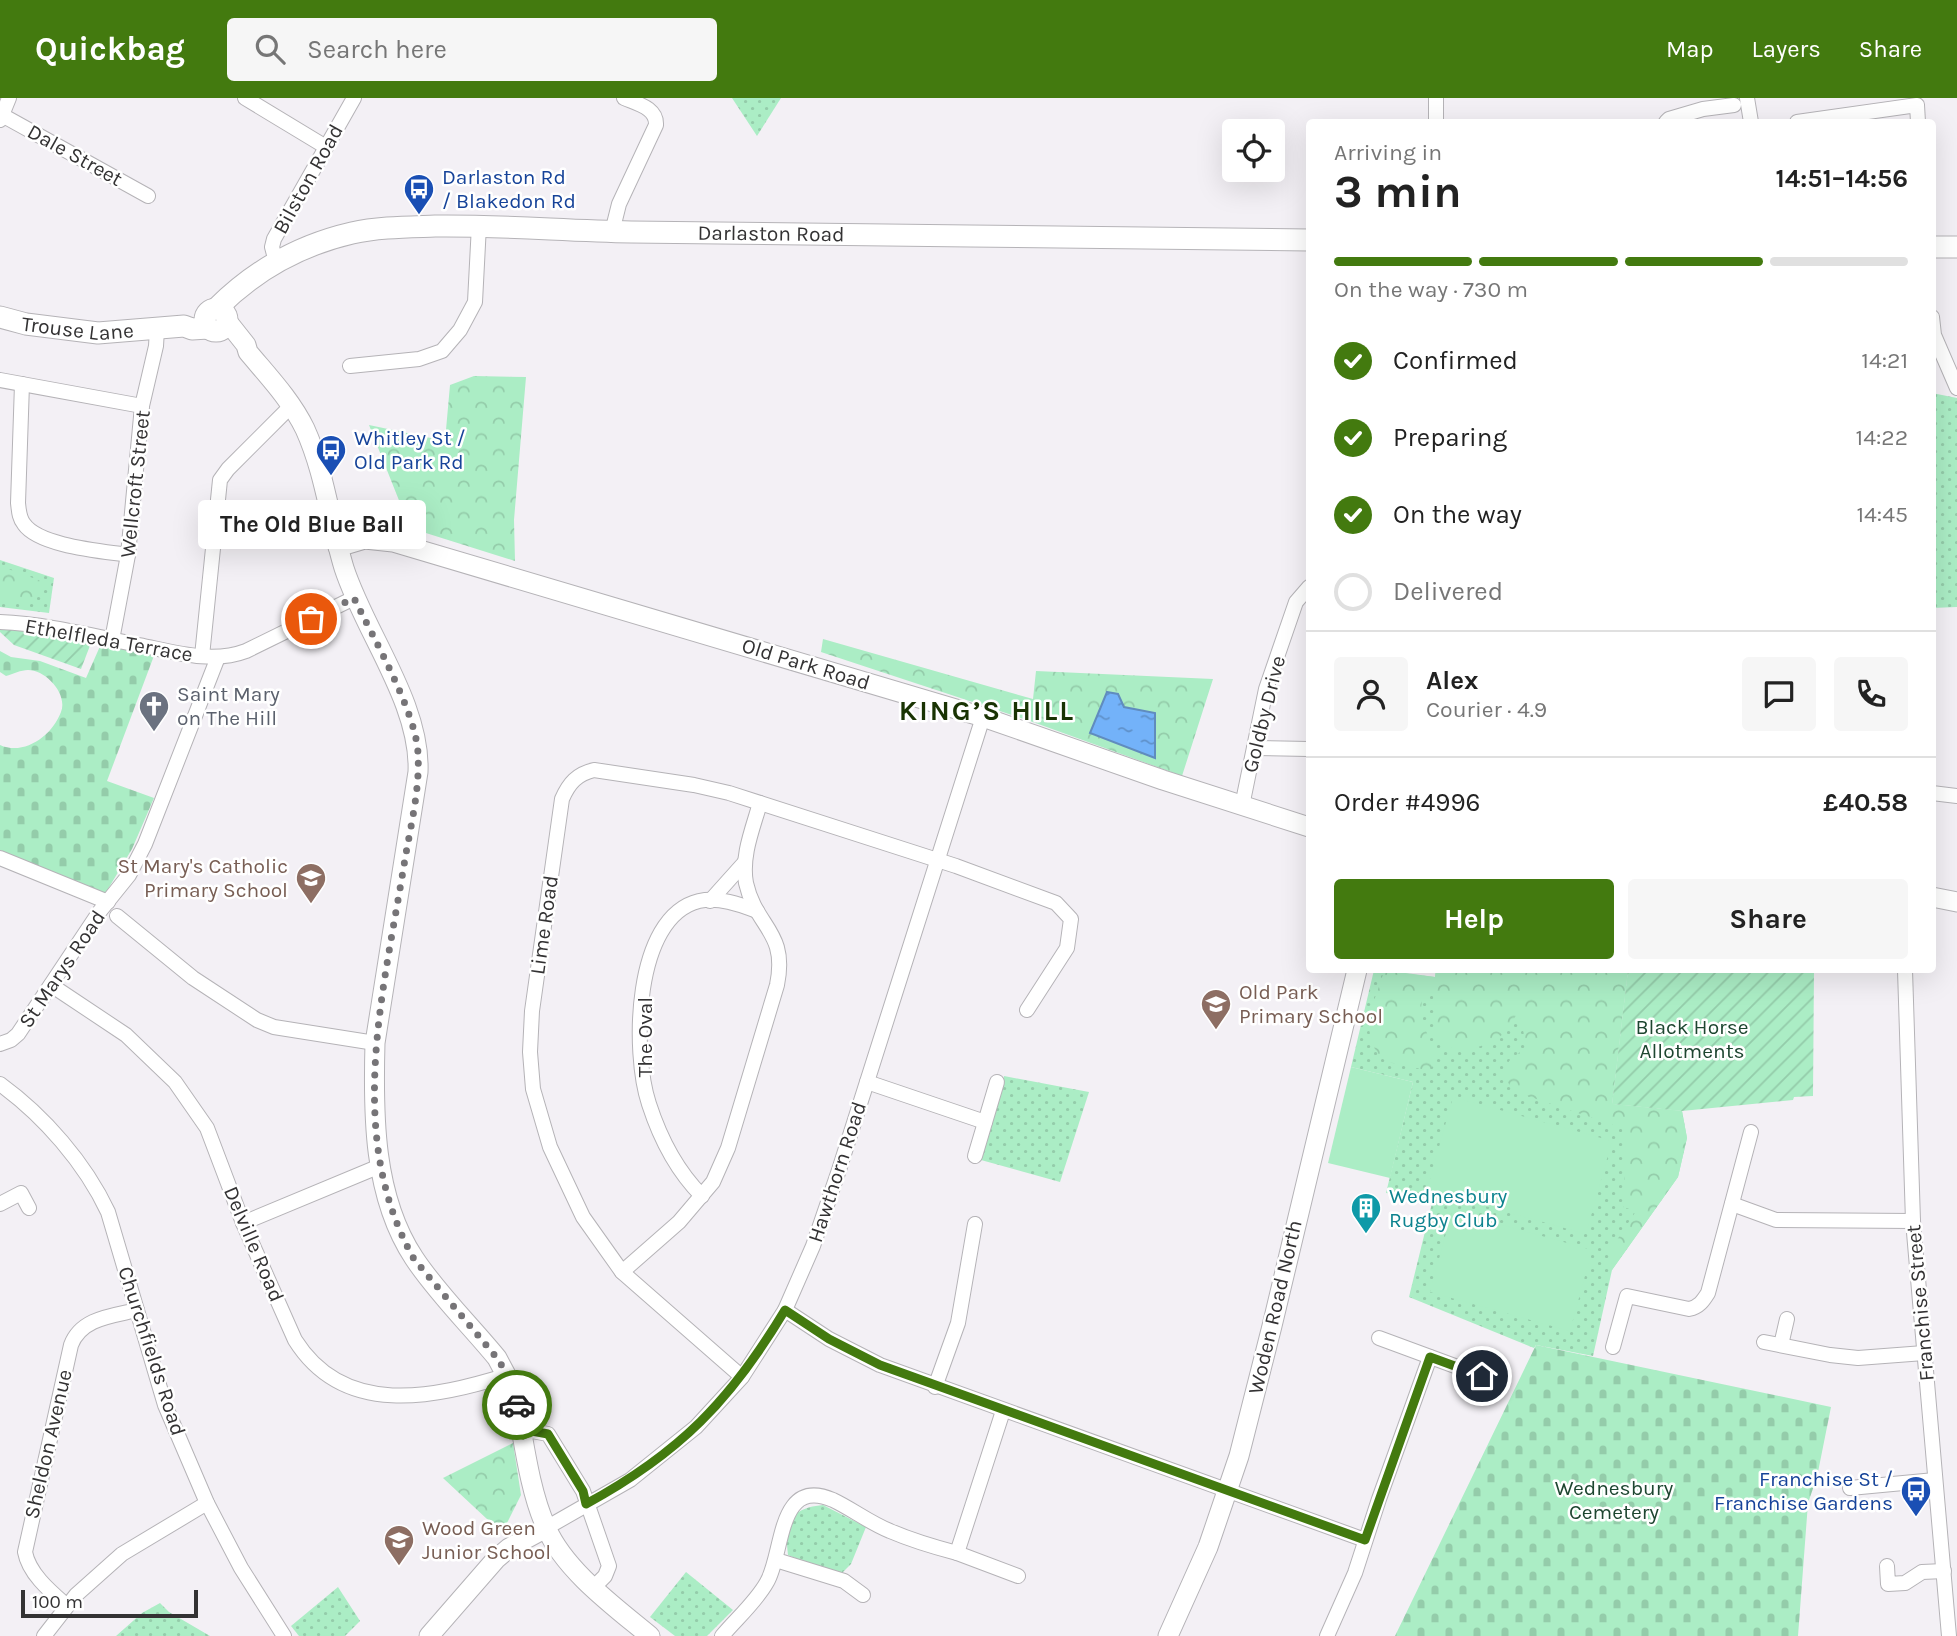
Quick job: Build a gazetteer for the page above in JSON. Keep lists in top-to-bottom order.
{
  "streets": {
    "main road": ["Darlaston Road", "Trouse Lane"],
    "street": [
      "Dale Street",
      "Bilston Road",
      "Wellcroft Street",
      "Ethelfleda Terrace",
      "Old Park Road",
      "Goldby Drive",
      "Lime Road",
      "St Marys Road",
      "The Oval",
      "Hawthorn Road",
      "Delville Road",
      "Franchise Street",
      "Woden Road North",
      "Churchfields Road",
      "Sheldon Avenue"
    ]
  },
  "crossings": [
    ["Bilston Road", "Darlaston Road"],
    ["Darlaston Road", "Trouse Lane"],
    ["Darlaston Road", "Wellcroft Street"],
    ["Trouse Lane", "Wellcroft Street"],
    ["Wellcroft Street", "Ethelfleda Terrace"],
    ["Ethelfleda Terrace", "St Marys Road"],
    ["Old Park Road", "Goldby Drive"],
    ["Old Park Road", "Hawthorn Road"],
    ["Lime Road", "Hawthorn Road"],
    ["St Marys Road", "Delville Road"],
    ["Churchfields Road", "Sheldon Avenue"]
  ],
  "districts": ["KING’S HILL"],
  "parks": ["Black Horse Allotments", "Wednesbury Cemetery"],
  "places": {
    "bus stop": ["Darlaston Rd / Blakedon Rd", "Whitley St / Old Park Rd", "Franchise St / Franchise Gardens"],
    "other": ["The Old Blue Ball"],
    "church": ["Saint Mary on The Hill"],
    "school or university": ["St Mary's Catholic Primary School", "Old Park Primary School", "Wood Green Junior School"],
    "building": ["Wednesbury Rugby Club"]
  },
  "scale_bar": "100 m",
  "page": {
    "header": "Quickbag",
    "search": "Search here",
    "nav": ["Map", "Layers", "Share"],
    "heading": ["3 min", "Arriving in", "14:51–14:56"],
    "panel": [
      "Alex",
      "Courier · 4.9",
      "Order #4996",
      "£40.58"
    ],
    "bar": "On the way · 730 m",
    "list": [
      ["Confirmed", "14:21"],
      ["Preparing", "14:22"],
      ["On the way", "14:45"],
      "Delivered"
    ],
    "bubble": "The Old Blue Ball",
    "buttons": ["Help", "Share"],
    "scale": "100 m"
  }
}
